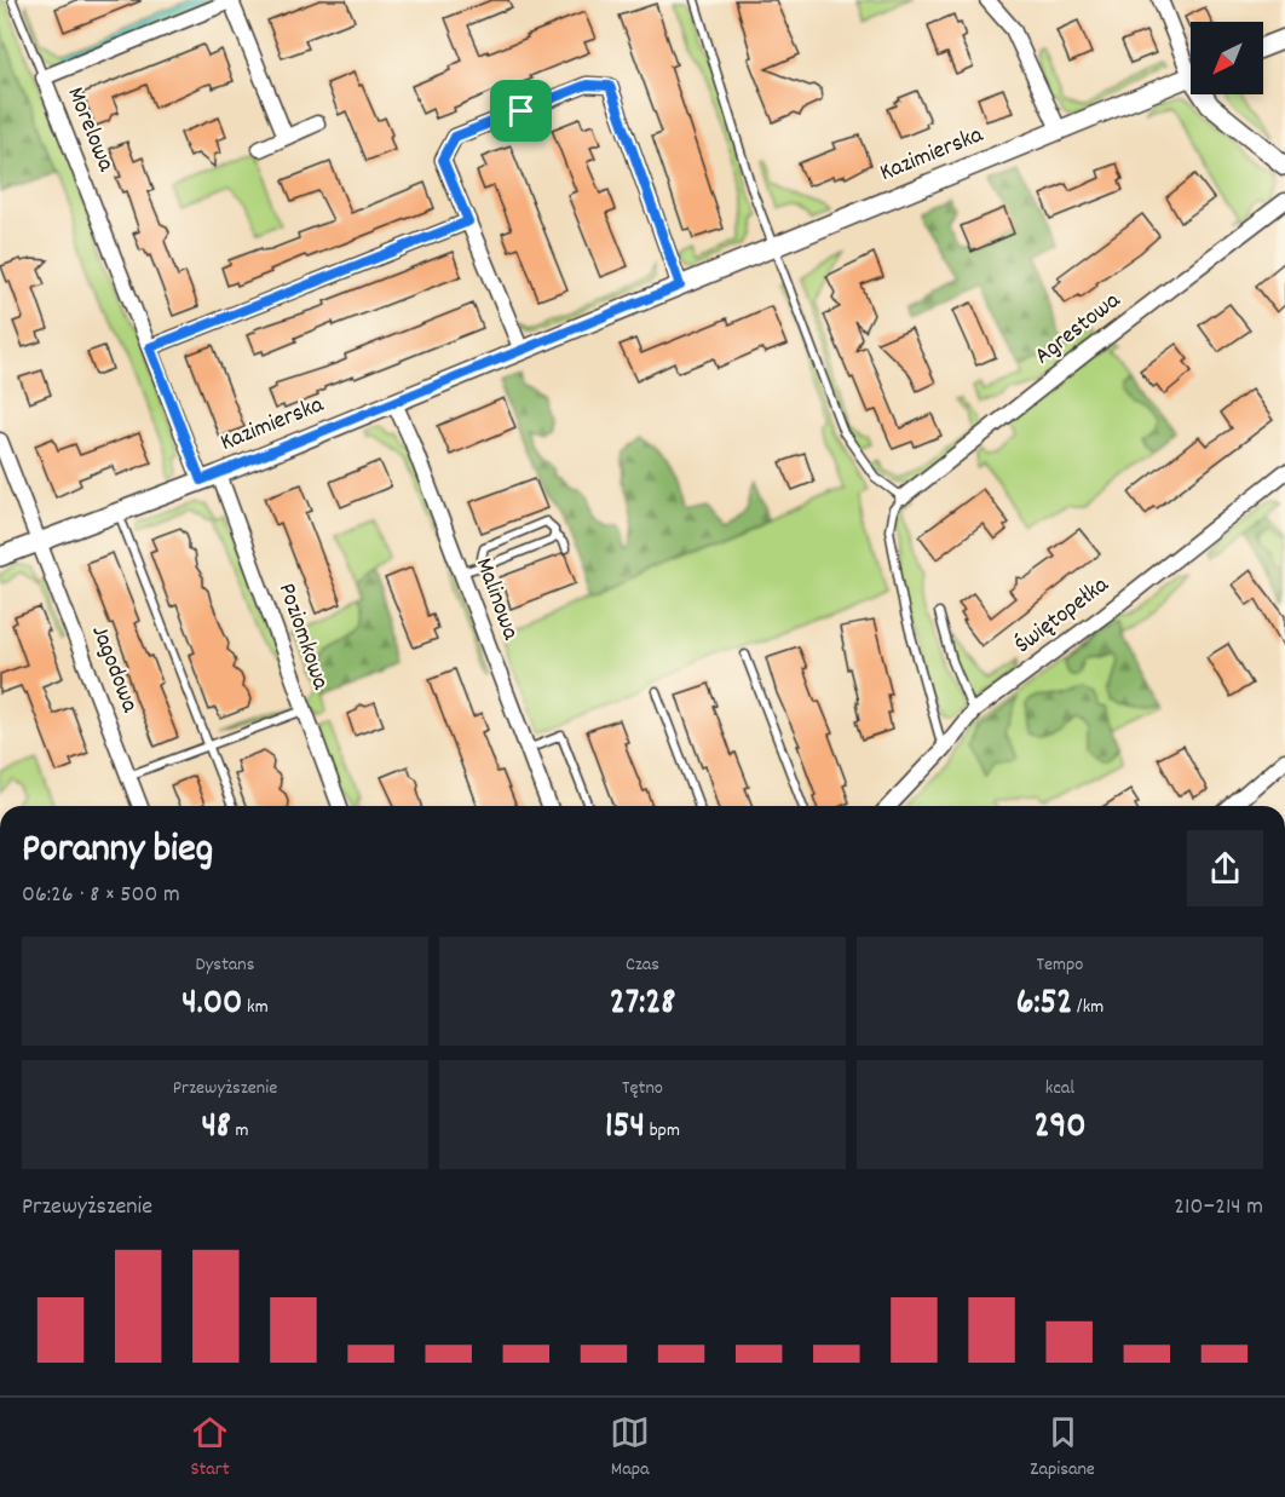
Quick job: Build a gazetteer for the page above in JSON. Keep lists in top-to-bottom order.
{
  "streets": {
    "street": [
      "Morelowa",
      "Kazimierska",
      "Agrestowa",
      "Malinowa",
      "Świętopełka",
      "Poziomkowa",
      "Jagodowa"
    ]
  },
  "crossings": [
    ["Morelowa", "Kazimierska"],
    ["Kazimierska", "Malinowa"],
    ["Kazimierska", "Poziomkowa"],
    ["Kazimierska", "Jagodowa"]
  ],
  "north": "bottom left",
  "page": {
    "heading": ["Poranny bieg", "06:26 · 8 × 500 m"],
    "stats": [
      ["Dystans", "4.00 km"],
      ["Czas", "27:28"],
      ["Tempo", "6:52 /km"],
      ["Przewyższenie", "48 m"],
      ["Tętno", "154 bpm"],
      ["kcal", "290"]
    ],
    "chart": ["Przewyższenie", "210–214 m"],
    "tabs": ["Start", "Mapa", "Zapisane"]
  }
}
